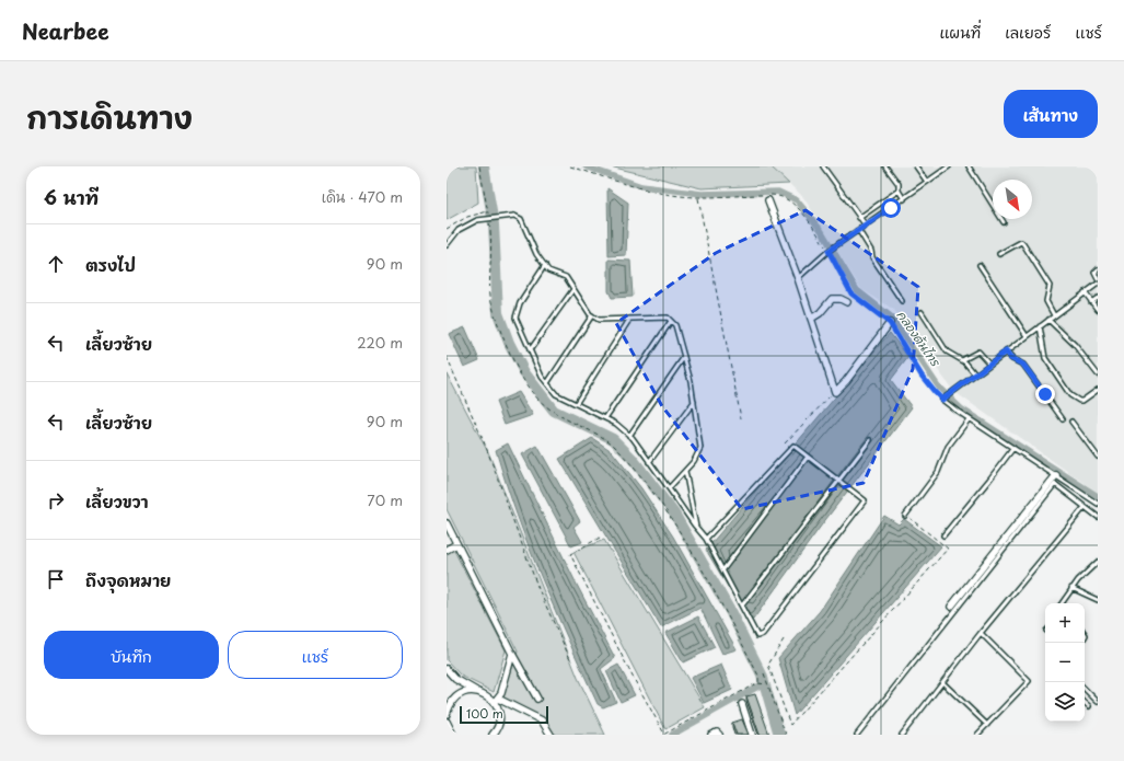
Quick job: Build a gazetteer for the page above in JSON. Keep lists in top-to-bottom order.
{
  "water": ["คลองต้นไทร"],
  "scale_bar": "100 m",
  "north": "bottom right",
  "page": {
    "header": "Nearbee",
    "nav": ["แผนที่", "เลเยอร์", "แชร์"],
    "title": "การเดินทาง",
    "buttons": [
      "เส้นทาง",
      ["บันทึก", "แชร์"]
    ],
    "heading": ["6 นาที", "เดิน · 470 m"],
    "list": [
      ["ตรงไป", "90 m"],
      ["เลี้ยวซ้าย", "220 m"],
      ["เลี้ยวซ้าย", "90 m"],
      ["เลี้ยวขวา", "70 m"],
      "ถึงจุดหมาย"
    ],
    "map_buttons": ["+", "−"],
    "scale": "100 m"
  }
}
